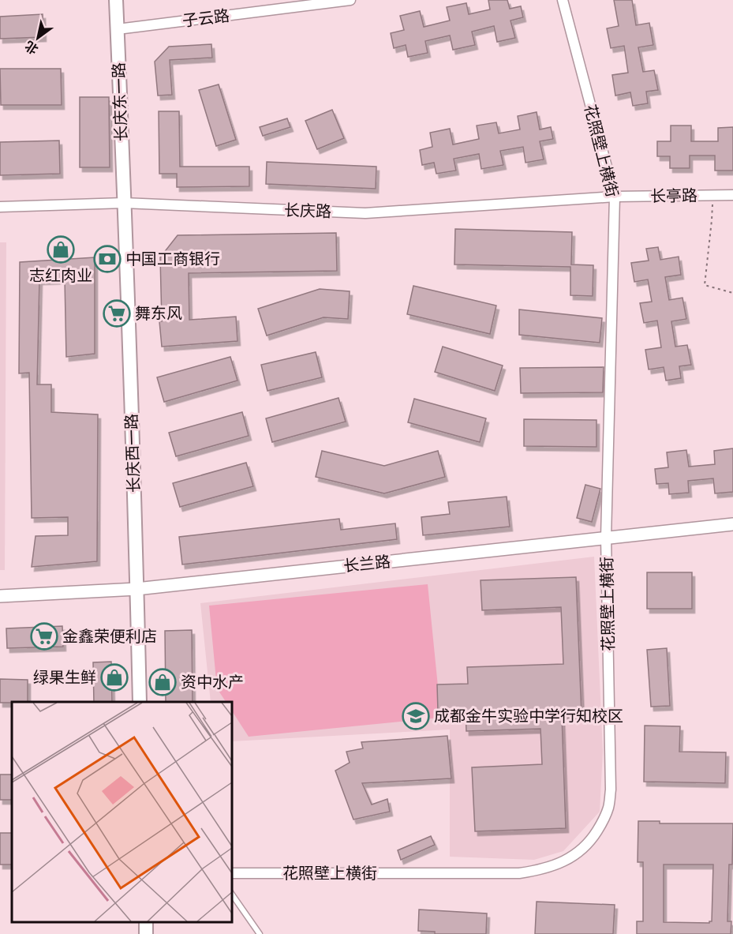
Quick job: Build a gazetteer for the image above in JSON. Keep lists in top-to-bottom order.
{
  "streets": {
    "main road": ["长庆东一路", "长庆西一路"],
    "street": [
      "子云路",
      "花照壁上横街",
      "长亭路",
      "长庆路",
      "长兰路"
    ]
  },
  "crossings": [
    ["子云路", "长庆东一路"],
    ["长庆东一路", "长庆路"],
    ["长庆东一路", "长庆西一路"],
    ["花照壁上横街", "长亭路"],
    ["花照壁上横街", "长庆路"],
    ["花照壁上横街", "长兰路"],
    ["长亭路", "长庆路"],
    ["长庆路", "长庆西一路"],
    ["长庆西一路", "长兰路"]
  ],
  "places": {
    "shop": ["志红肉业", "绿果生鲜", "资中水产"],
    "bank": ["中国工商银行"],
    "supermarket": ["舞东风", "金鑫荣便利店"],
    "school or university": ["成都金牛实验中学行知校区"]
  },
  "north": "bottom left"
}
